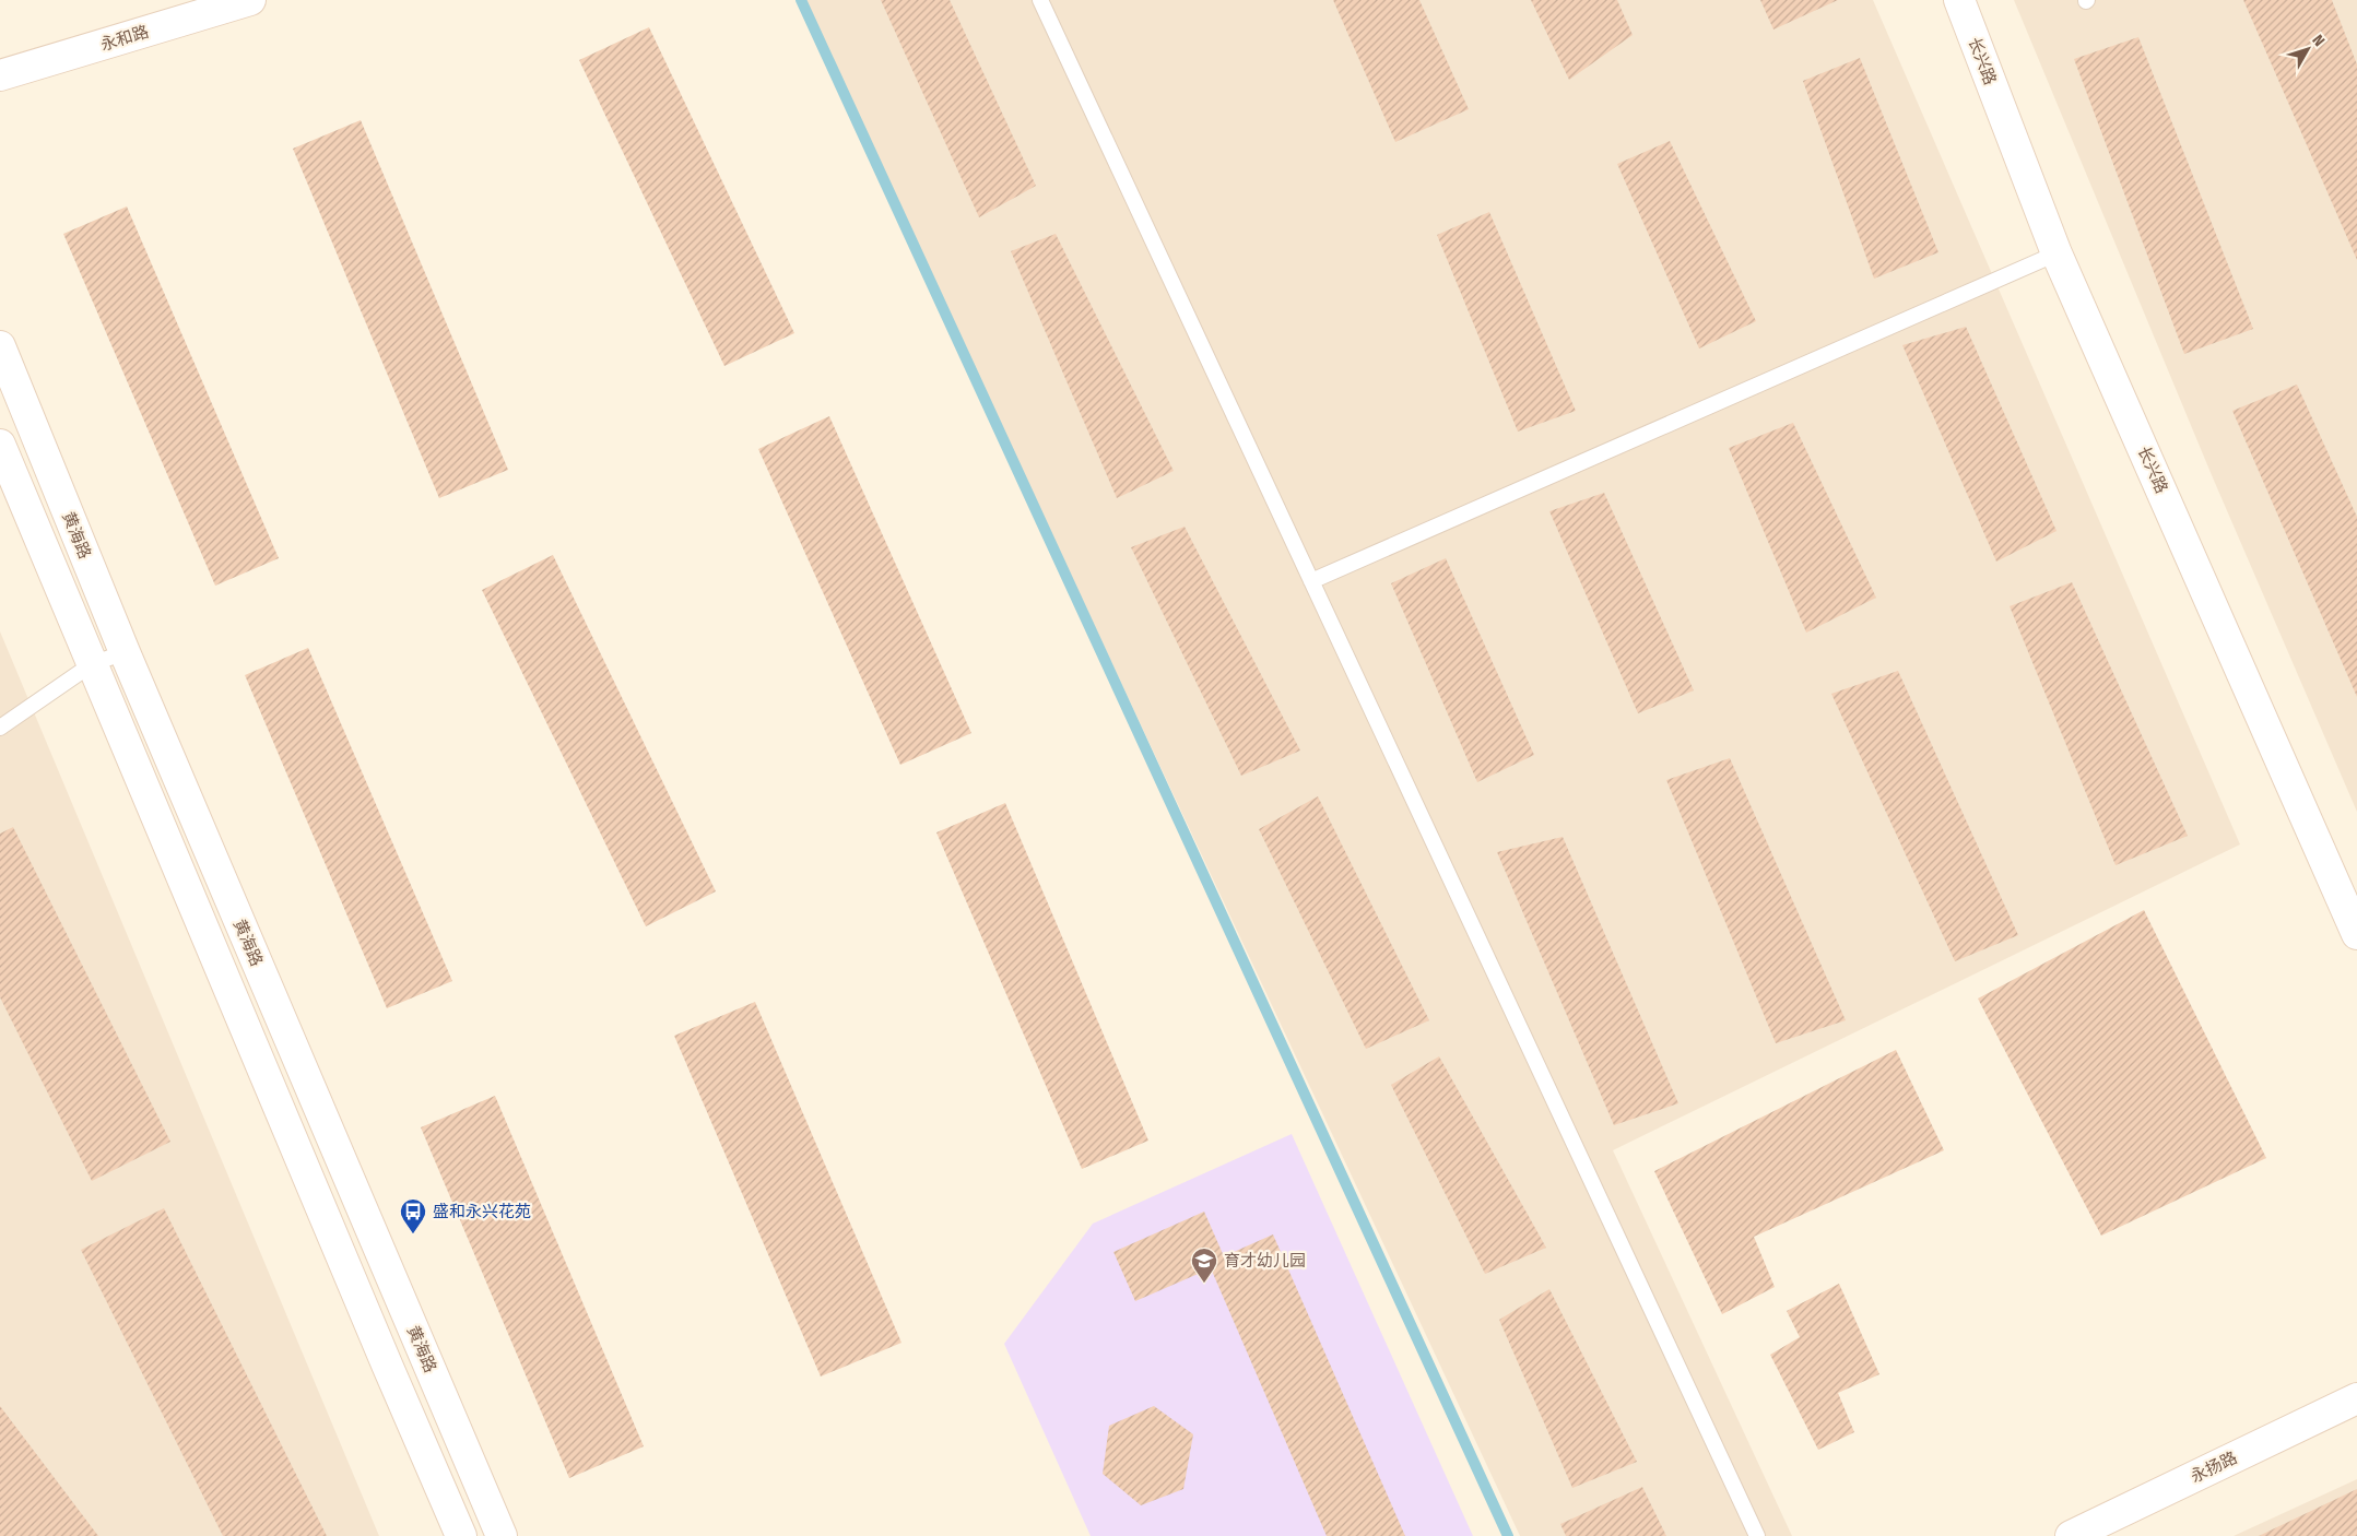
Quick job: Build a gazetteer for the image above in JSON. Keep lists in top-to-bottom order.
{
  "streets": {
    "main road": [
      "永和路",
      "长兴路",
      "黄海路",
      "永扬路"
    ]
  },
  "places": {
    "bus stop": ["盛和永兴花苑"],
    "school or university": ["育才幼儿园"]
  },
  "north": "top right"
}
